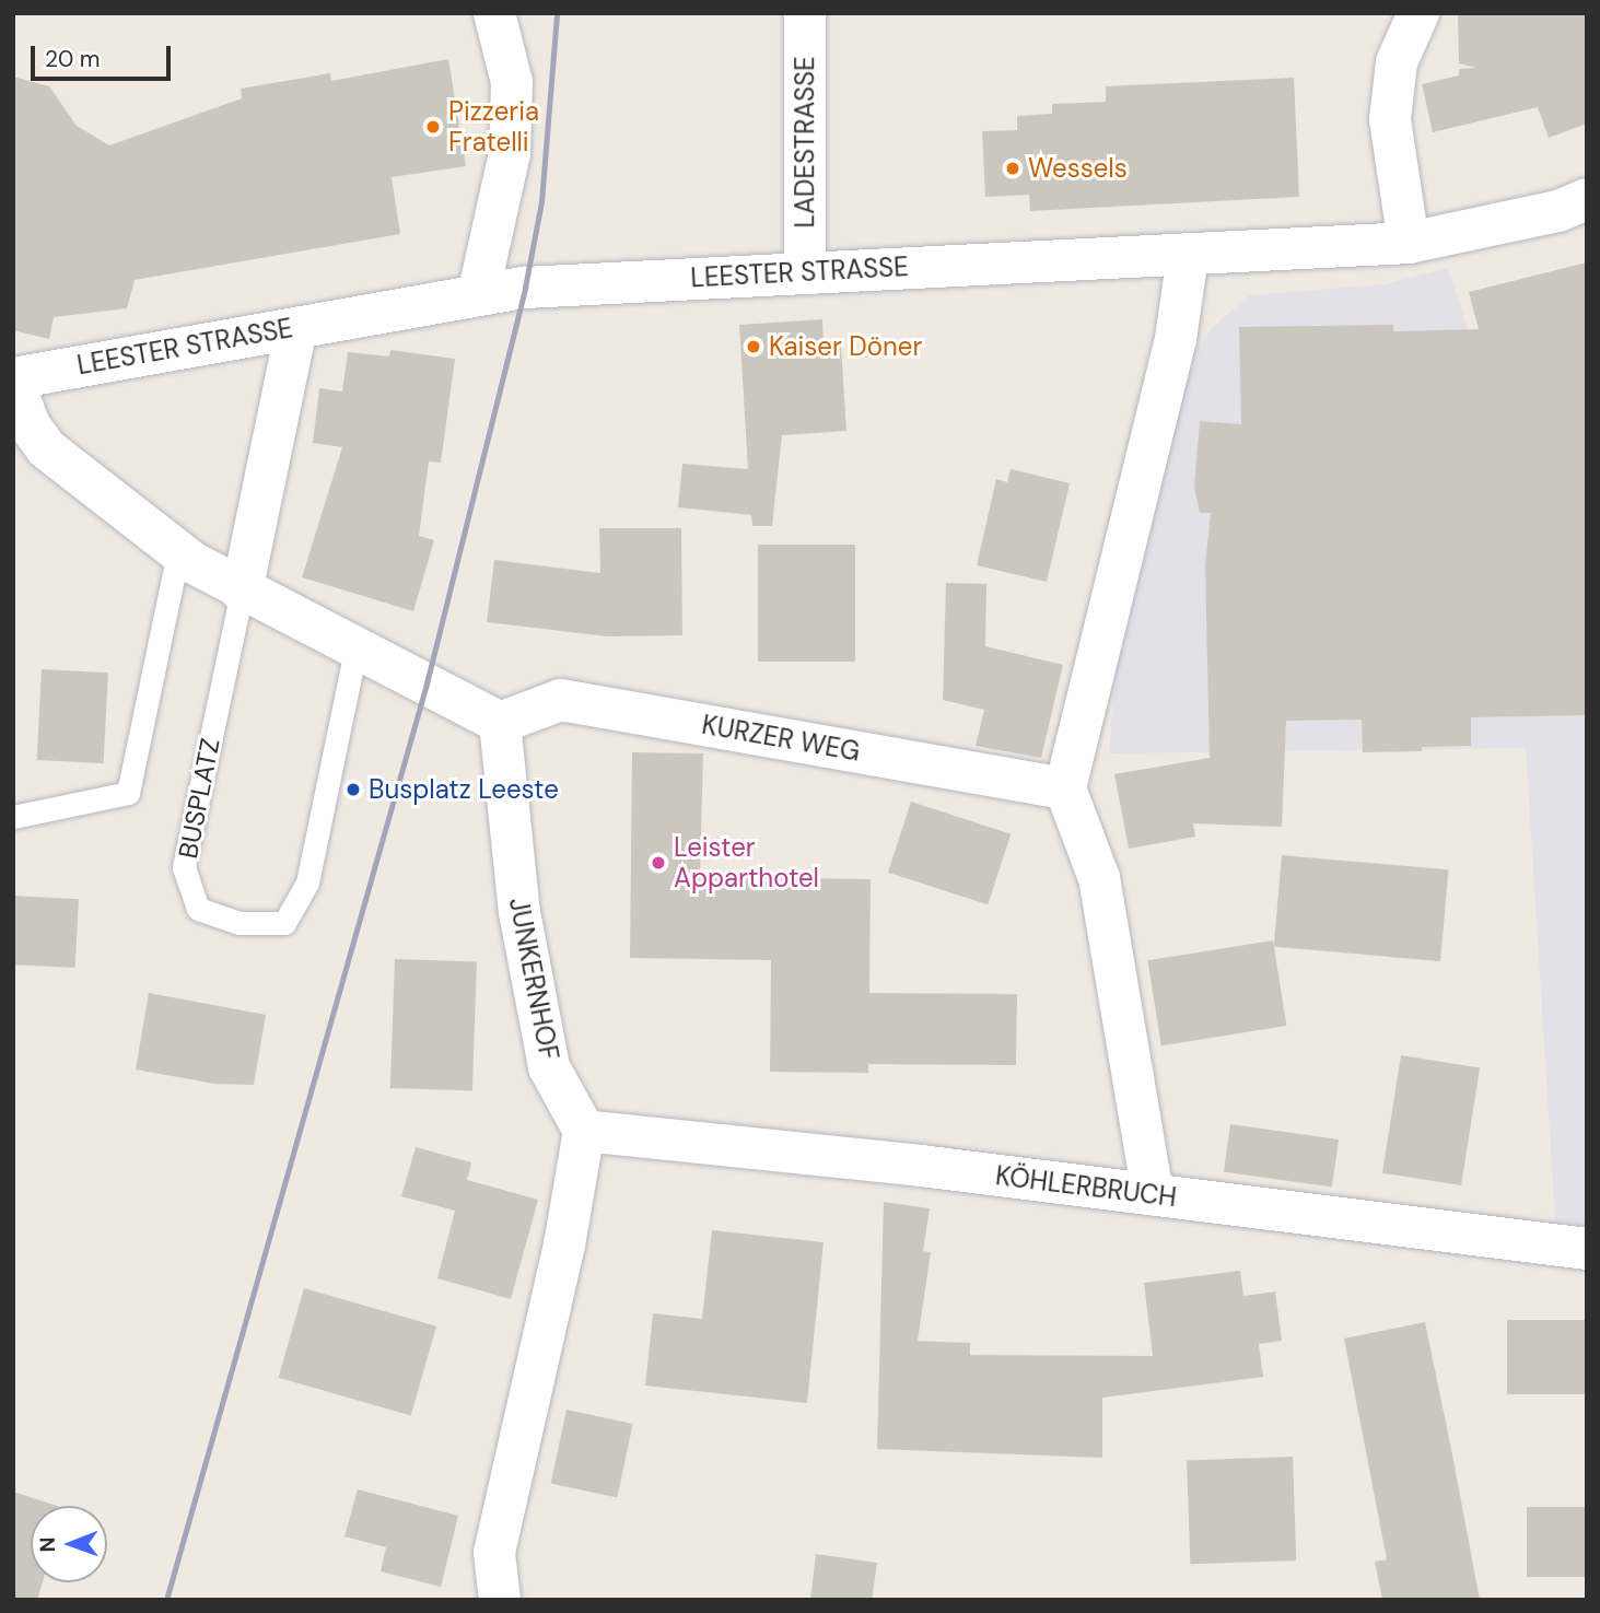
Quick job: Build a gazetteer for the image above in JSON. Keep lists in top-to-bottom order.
{
  "streets": {
    "street": [
      "LADESTRASSE",
      "LEESTER STRASSE",
      "KURZER WEG",
      "BUSPLATZ",
      "JUNKERNHOF",
      "KÖHLERBRUCH"
    ]
  },
  "crossings": [
    ["LADESTRASSE", "LEESTER STRASSE"],
    ["LEESTER STRASSE", "BUSPLATZ"],
    ["KURZER WEG", "JUNKERNHOF"],
    ["JUNKERNHOF", "KÖHLERBRUCH"]
  ],
  "places": [
    "Pizzeria Fratelli",
    "Wessels",
    "Kaiser Döner",
    "Busplatz Leeste",
    "Leister Apparthotel"
  ],
  "scale_bar": "20 m",
  "north": "left"
}
